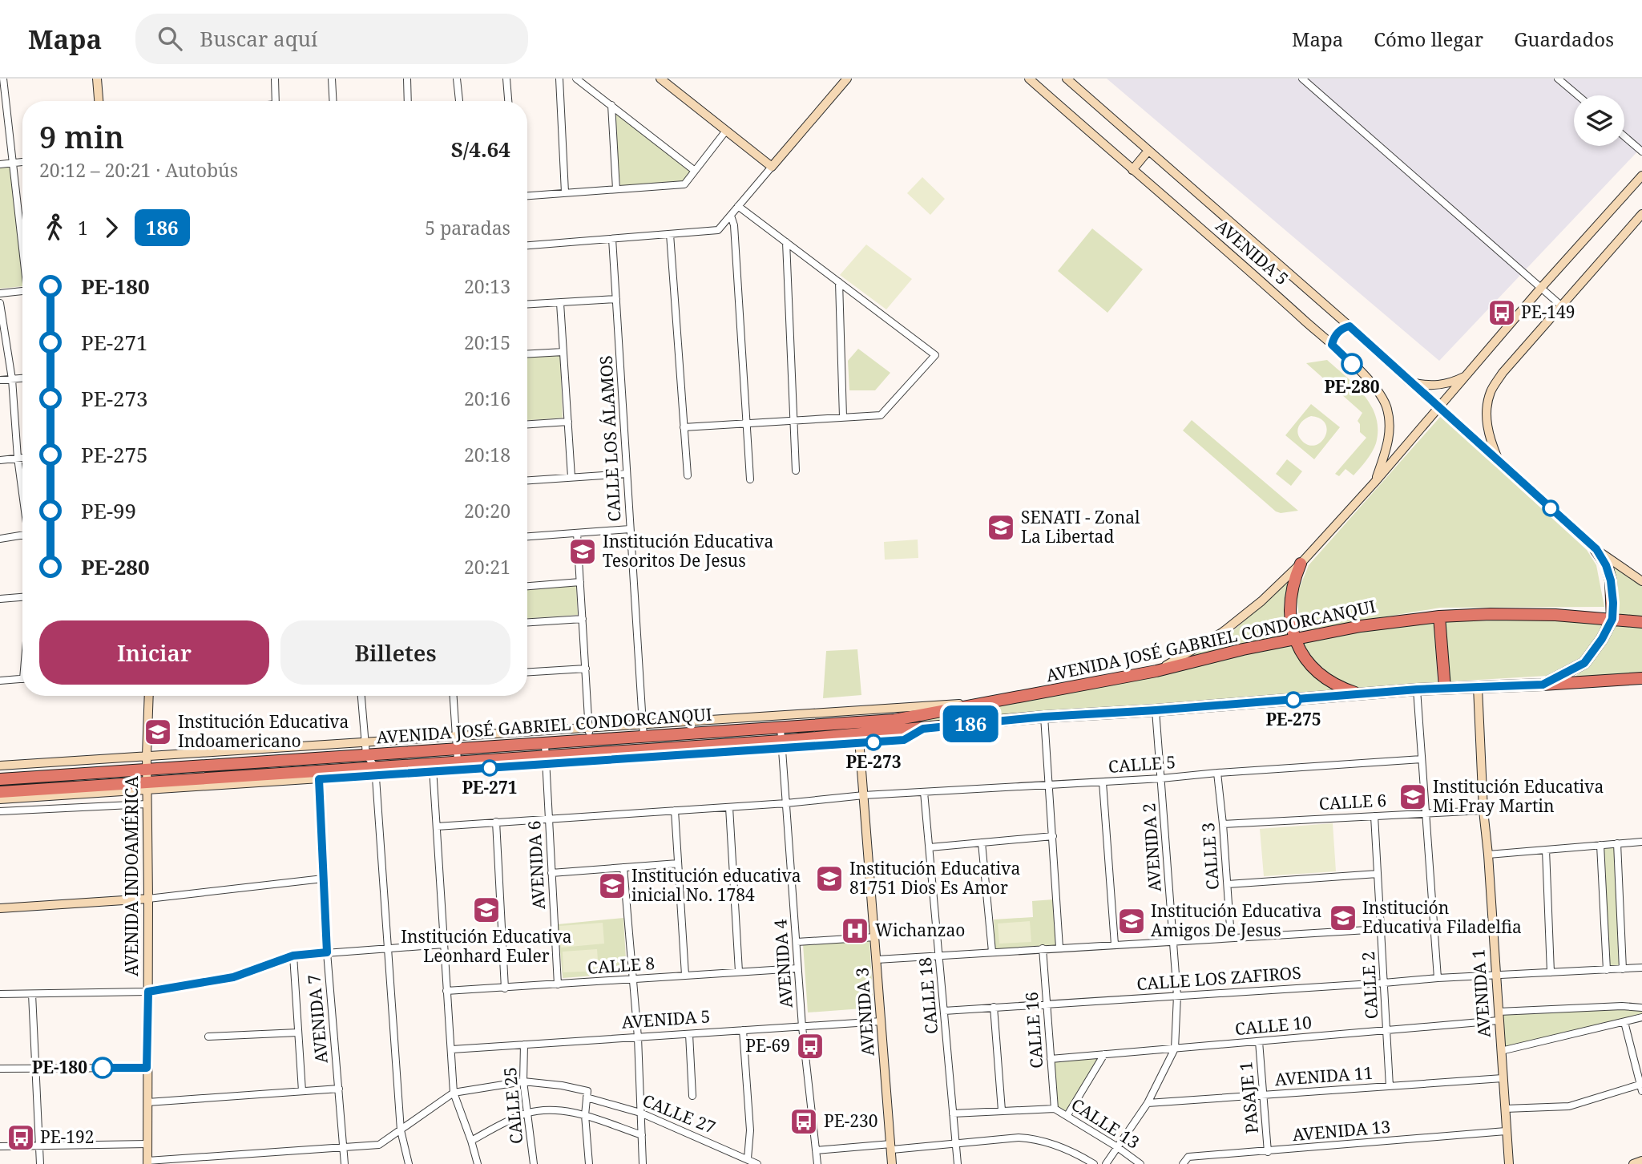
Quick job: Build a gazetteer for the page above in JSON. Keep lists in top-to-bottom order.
{
  "streets": {
    "highway": ["AVENIDA JOSÉ GABRIEL CONDORCANQUI"],
    "street": [
      "AVENIDA 5",
      "CALLE LOS ÁLAMOS",
      "CALLE 5",
      "CALLE 6",
      "AVENIDA 2",
      "CALLE 3",
      "AVENIDA 6",
      "AVENIDA INDOAMÉRICA",
      "AVENIDA 4",
      "CALLE 8",
      "CALLE LOS ZAFIROS",
      "CALLE 2",
      "AVENIDA 1",
      "CALLE 18",
      "AVENIDA 3",
      "AVENIDA 7",
      "CALLE 10",
      "CALLE 16",
      "AVENIDA 11",
      "PASAJE 1",
      "CALLE 25",
      "CALLE 27",
      "CALLE 13",
      "AVENIDA 13"
    ]
  },
  "crossings": [
    ["AVENIDA 5", "AVENIDA 4"],
    ["AVENIDA 5", "AVENIDA 3"],
    ["AVENIDA 5", "CALLE 25"],
    ["CALLE LOS ÁLAMOS", "AVENIDA JOSÉ GABRIEL CONDORCANQUI"],
    ["AVENIDA JOSÉ GABRIEL CONDORCANQUI", "AVENIDA 2"],
    ["AVENIDA JOSÉ GABRIEL CONDORCANQUI", "AVENIDA 6"],
    ["AVENIDA JOSÉ GABRIEL CONDORCANQUI", "AVENIDA INDOAMÉRICA"],
    ["AVENIDA JOSÉ GABRIEL CONDORCANQUI", "AVENIDA 4"],
    ["AVENIDA JOSÉ GABRIEL CONDORCANQUI", "AVENIDA 1"],
    ["AVENIDA JOSÉ GABRIEL CONDORCANQUI", "AVENIDA 3"],
    ["AVENIDA JOSÉ GABRIEL CONDORCANQUI", "AVENIDA 7"],
    ["CALLE 5", "AVENIDA 2"],
    ["CALLE 5", "CALLE 3"],
    ["CALLE 5", "AVENIDA 6"],
    ["CALLE 5", "AVENIDA 4"],
    ["CALLE 5", "CALLE 18"],
    ["CALLE 5", "AVENIDA 3"],
    ["CALLE 6", "CALLE 3"],
    ["CALLE 6", "CALLE 2"],
    ["CALLE 6", "AVENIDA 1"],
    ["AVENIDA 2", "CALLE LOS ZAFIROS"],
    ["AVENIDA 2", "CALLE 10"],
    ["AVENIDA 2", "AVENIDA 11"],
    ["AVENIDA 2", "CALLE 13"],
    ["AVENIDA 6", "CALLE 8"],
    ["AVENIDA 4", "CALLE 8"],
    ["CALLE LOS ZAFIROS", "CALLE 2"],
    ["CALLE LOS ZAFIROS", "AVENIDA 1"],
    ["CALLE LOS ZAFIROS", "CALLE 18"],
    ["CALLE LOS ZAFIROS", "CALLE 16"],
    ["CALLE 2", "CALLE 10"],
    ["CALLE 2", "AVENIDA 11"],
    ["AVENIDA 1", "CALLE 10"],
    ["AVENIDA 1", "AVENIDA 11"],
    ["AVENIDA 1", "AVENIDA 13"],
    ["CALLE 18", "CALLE 13"],
    ["CALLE 10", "CALLE 16"],
    ["CALLE 10", "PASAJE 1"],
    ["CALLE 16", "CALLE 13"],
    ["AVENIDA 11", "PASAJE 1"],
    ["PASAJE 1", "AVENIDA 13"],
    ["CALLE 25", "CALLE 27"]
  ],
  "places": {
    "bus stop": [
      "PE-149",
      "PE-69",
      "PE-230",
      "PE-192"
    ],
    "other": [
      "PE-280",
      "PE-275",
      "PE-273",
      "PE-271",
      "PE-180"
    ],
    "school or university": [
      "SENATI - Zonal La Libertad",
      "Institución Educativa Tesoritos De Jesus",
      "Institución Educativa Indoamericano",
      "Institución Educativa Mi Fray Martin",
      "Institución Educativa 81751 Dios Es Amor",
      "Institución educativa inicial No. 1784",
      "Institución Educativa Leonhard Euler",
      "Institución Educativa Filadelfia",
      "Institución Educativa Amigos De Jesus"
    ],
    "hospital": ["Wichanzao"]
  },
  "lines": ["bus line 186"],
  "page": {
    "header": "Mapa",
    "search": "Buscar aquí",
    "nav": ["Mapa", "Cómo llegar", "Guardados"],
    "on_map": "186",
    "heading": ["9 min", "20:12 – 20:21 · Autobús", "S/4.64"],
    "legs": ["1", "186", "5 paradas"],
    "list": [
      {
        "name": "PE-180",
        "value": "20:13"
      },
      {
        "name": "PE-271",
        "value": "20:15"
      },
      {
        "name": "PE-273",
        "value": "20:16"
      },
      {
        "name": "PE-275",
        "value": "20:18"
      },
      {
        "name": "PE-99",
        "value": "20:20"
      },
      {
        "name": "PE-280",
        "value": "20:21"
      }
    ],
    "buttons": ["Iniciar", "Billetes"]
  }
}
